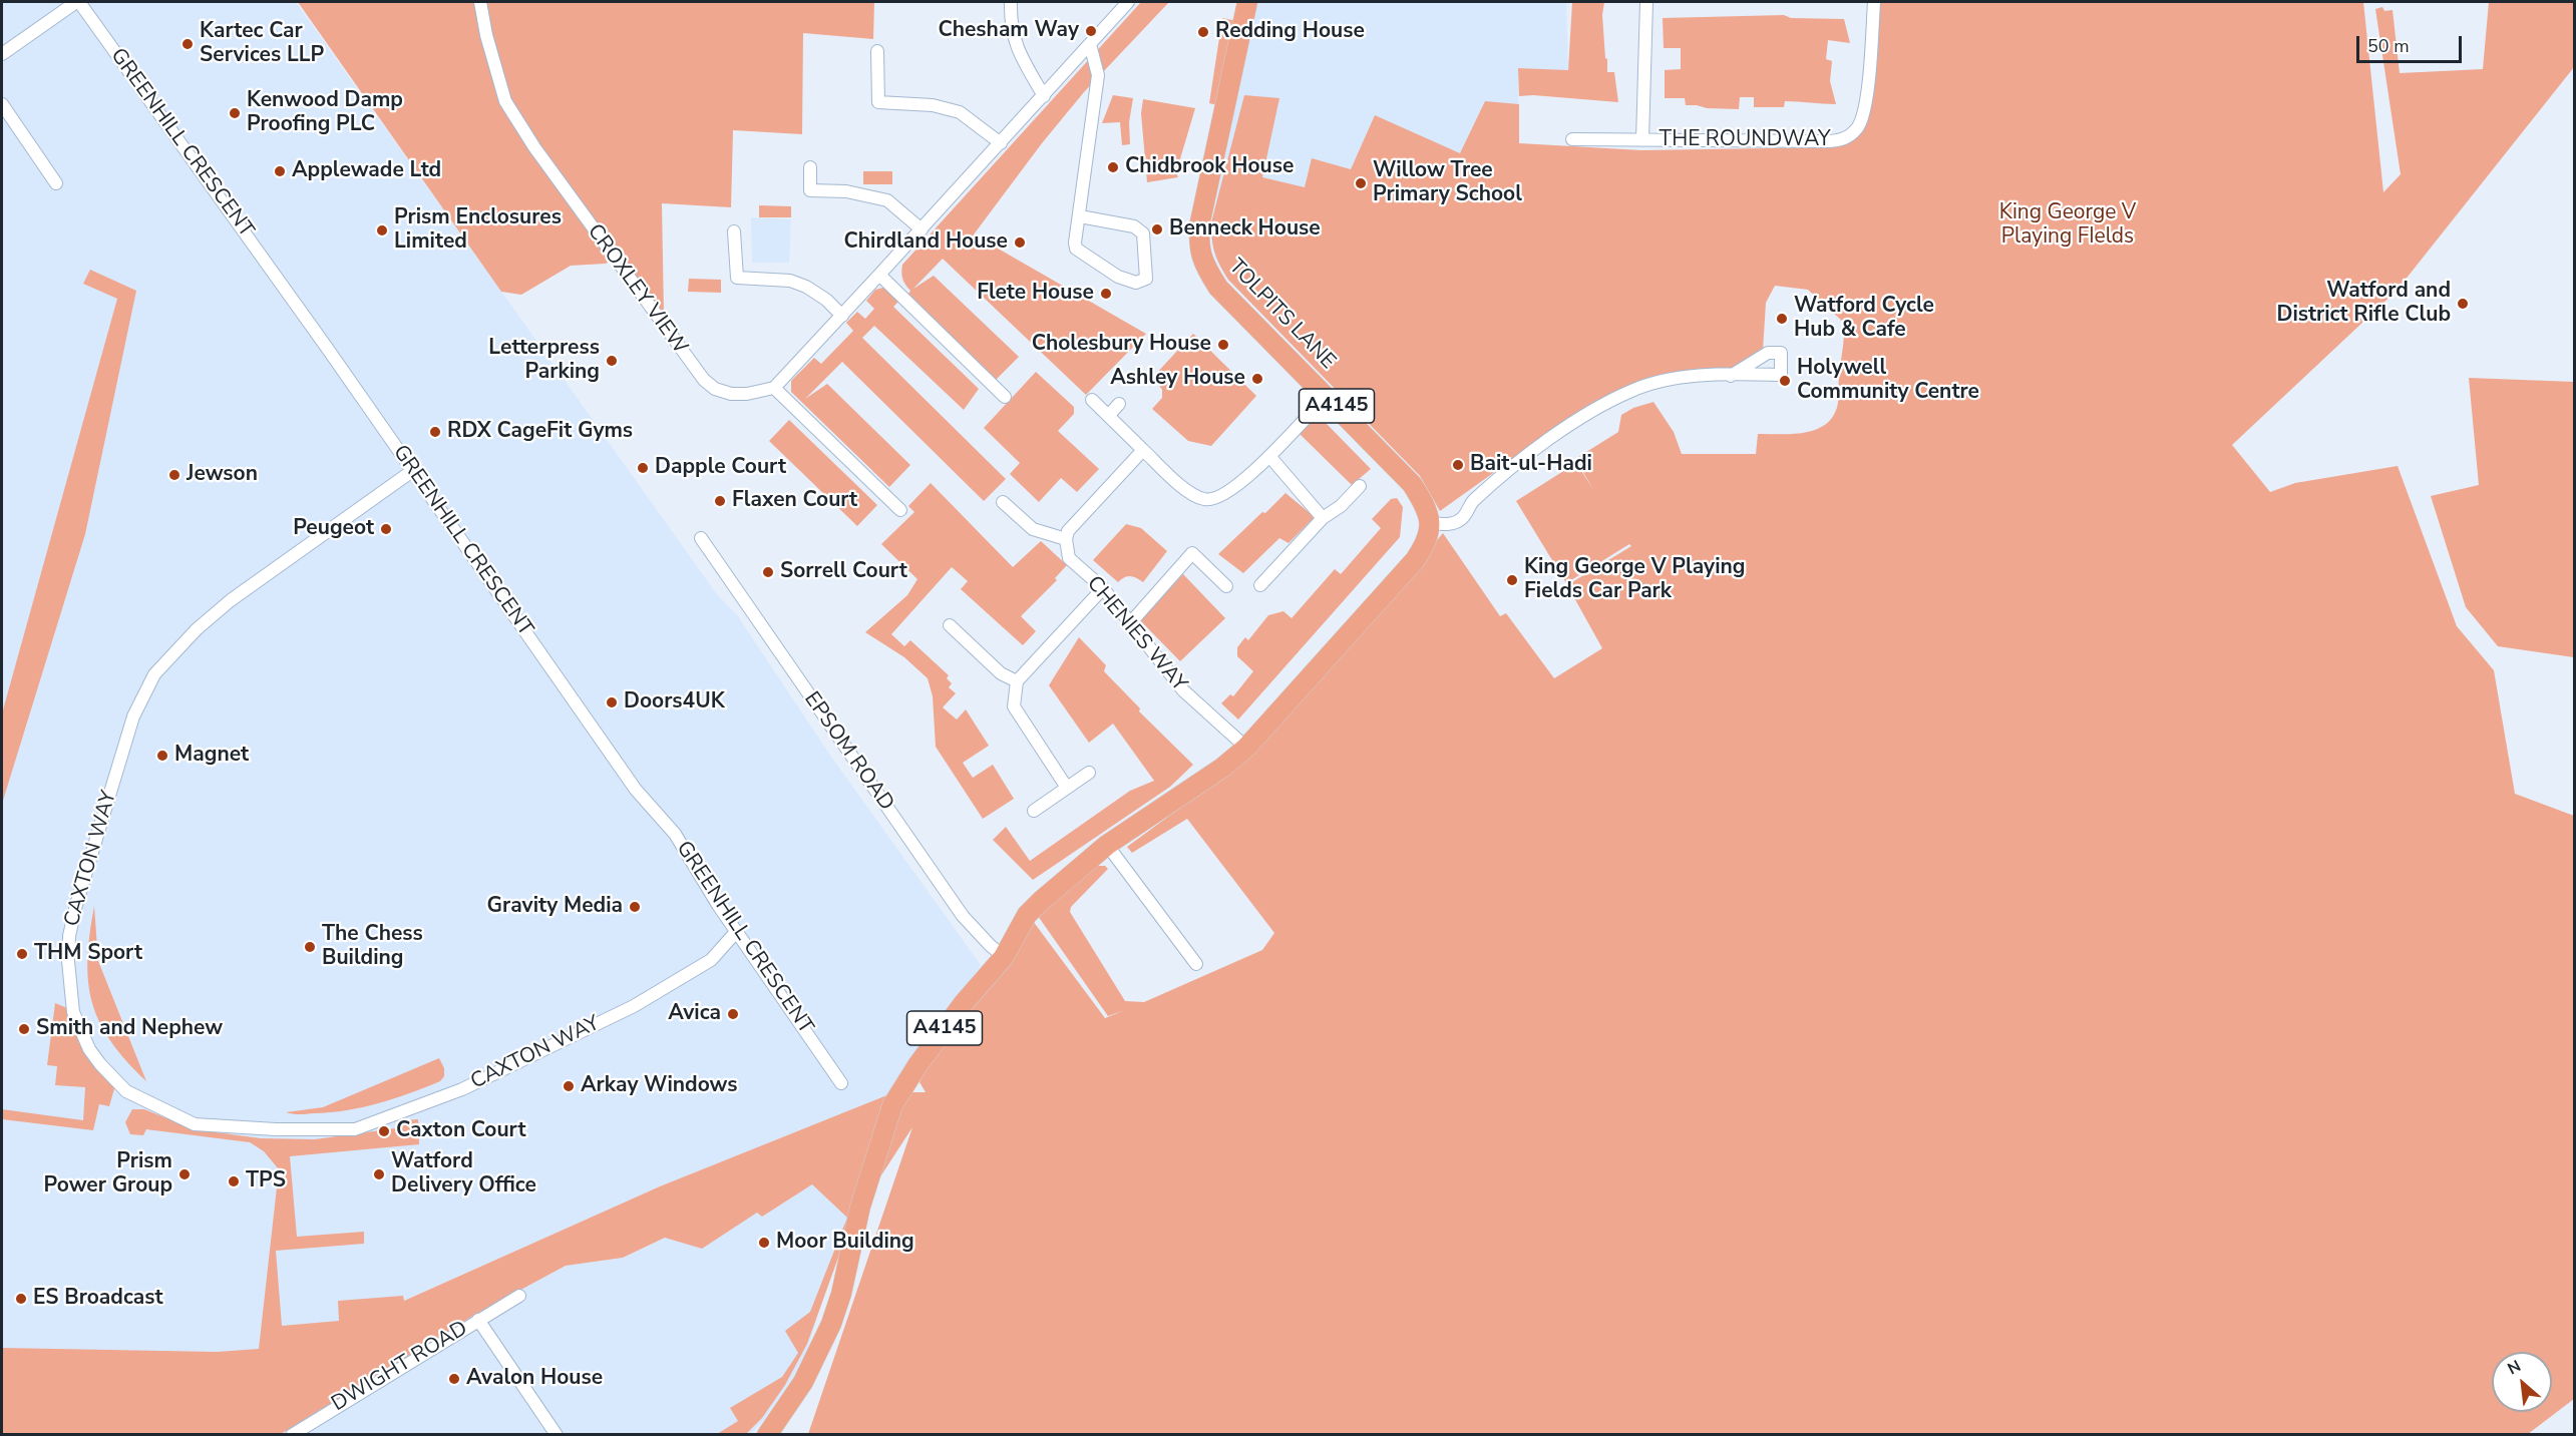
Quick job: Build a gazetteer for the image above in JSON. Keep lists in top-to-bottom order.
{
  "streets": {
    "main road": ["TOLPITS LANE", "A4145"],
    "street": [
      "THE ROUNDWAY",
      "GREENHILL CRESCENT",
      "CROXLEY VIEW",
      "CHENIES WAY",
      "EPSOM ROAD",
      "CAXTON WAY",
      "DWIGHT ROAD"
    ]
  },
  "crossings": [
    ["GREENHILL CRESCENT", "CAXTON WAY"],
    ["TOLPITS LANE", "A4145"],
    ["A4145", "CHENIES WAY"],
    ["A4145", "EPSOM ROAD"]
  ],
  "parks": ["King George V Playing FIelds"],
  "places": [
    "Chesham Way",
    "Redding House",
    "Kartec Car Services LLP",
    "Kenwood Damp Proofing PLC",
    "Chidbrook House",
    "Applewade Ltd",
    "Willow Tree Primary School",
    "Benneck House",
    "Prism Enclosures Limited",
    "Chirdland House",
    "Flete House",
    "Watford and District Rifle Club",
    "Watford Cycle Hub & Cafe",
    "Cholesbury House",
    "Letterpress Parking",
    "Ashley House",
    "Holywell Community Centre",
    "RDX CageFit Gyms",
    "Bait-ul-Hadi",
    "Dapple Court",
    "Jewson",
    "Flaxen Court",
    "Peugeot",
    "Sorrell Court",
    "King George V Playing Fields Car Park",
    "Doors4UK",
    "Magnet",
    "Gravity Media",
    "The Chess Building",
    "THM Sport",
    "Avica",
    "Smith and Nephew",
    "Arkay Windows",
    "Caxton Court",
    "Prism Power Group",
    "Watford Delivery Office",
    "TPS",
    "Moor Building",
    "ES Broadcast",
    "Avalon House"
  ],
  "scale_bar": "50 m",
  "north": "top left"
}
